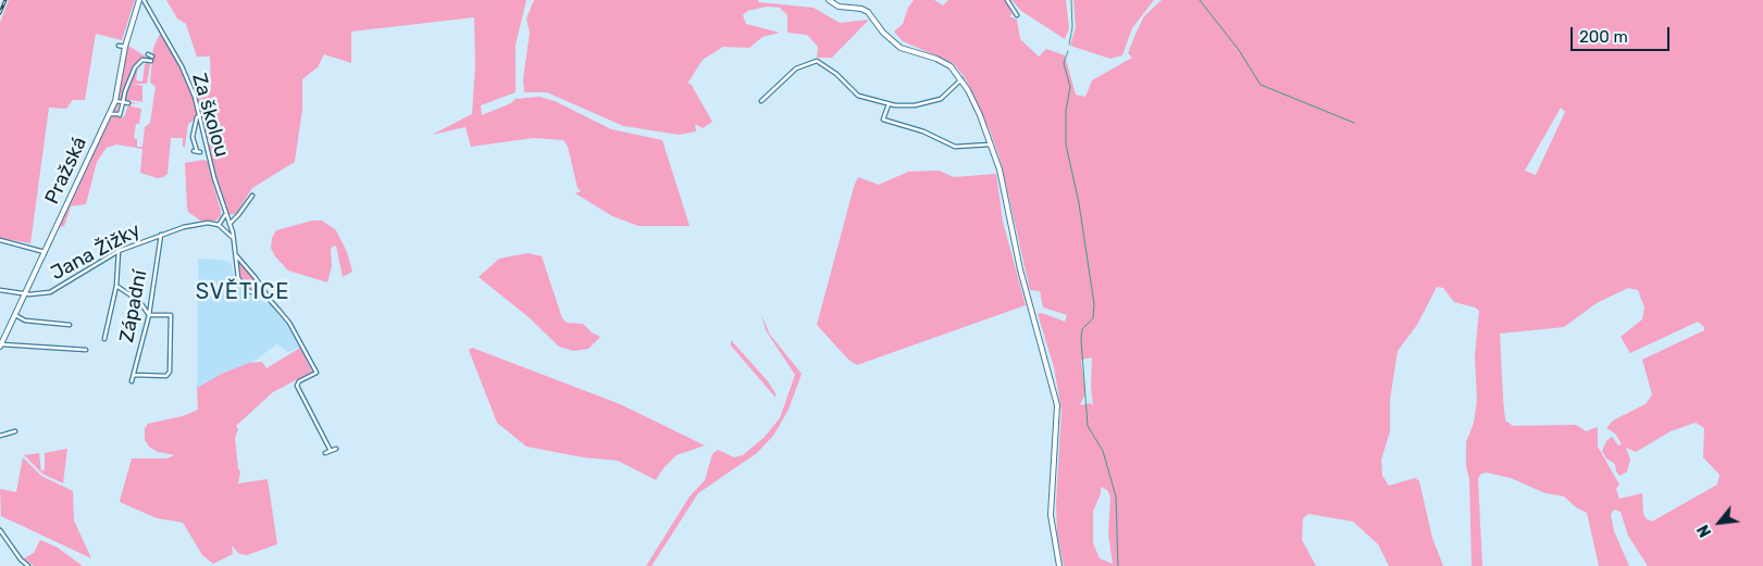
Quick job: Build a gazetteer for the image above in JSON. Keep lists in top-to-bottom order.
{
  "streets": {
    "street": [
      "Za školou",
      "Pražská",
      "Jana Žižky",
      "Západní"
    ]
  },
  "crossings": [
    ["Pražská", "Jana Žižky"],
    ["Jana Žižky", "Západní"]
  ],
  "districts": ["SVĚTICE"],
  "scale_bar": "200 m",
  "north": "bottom left"
}
